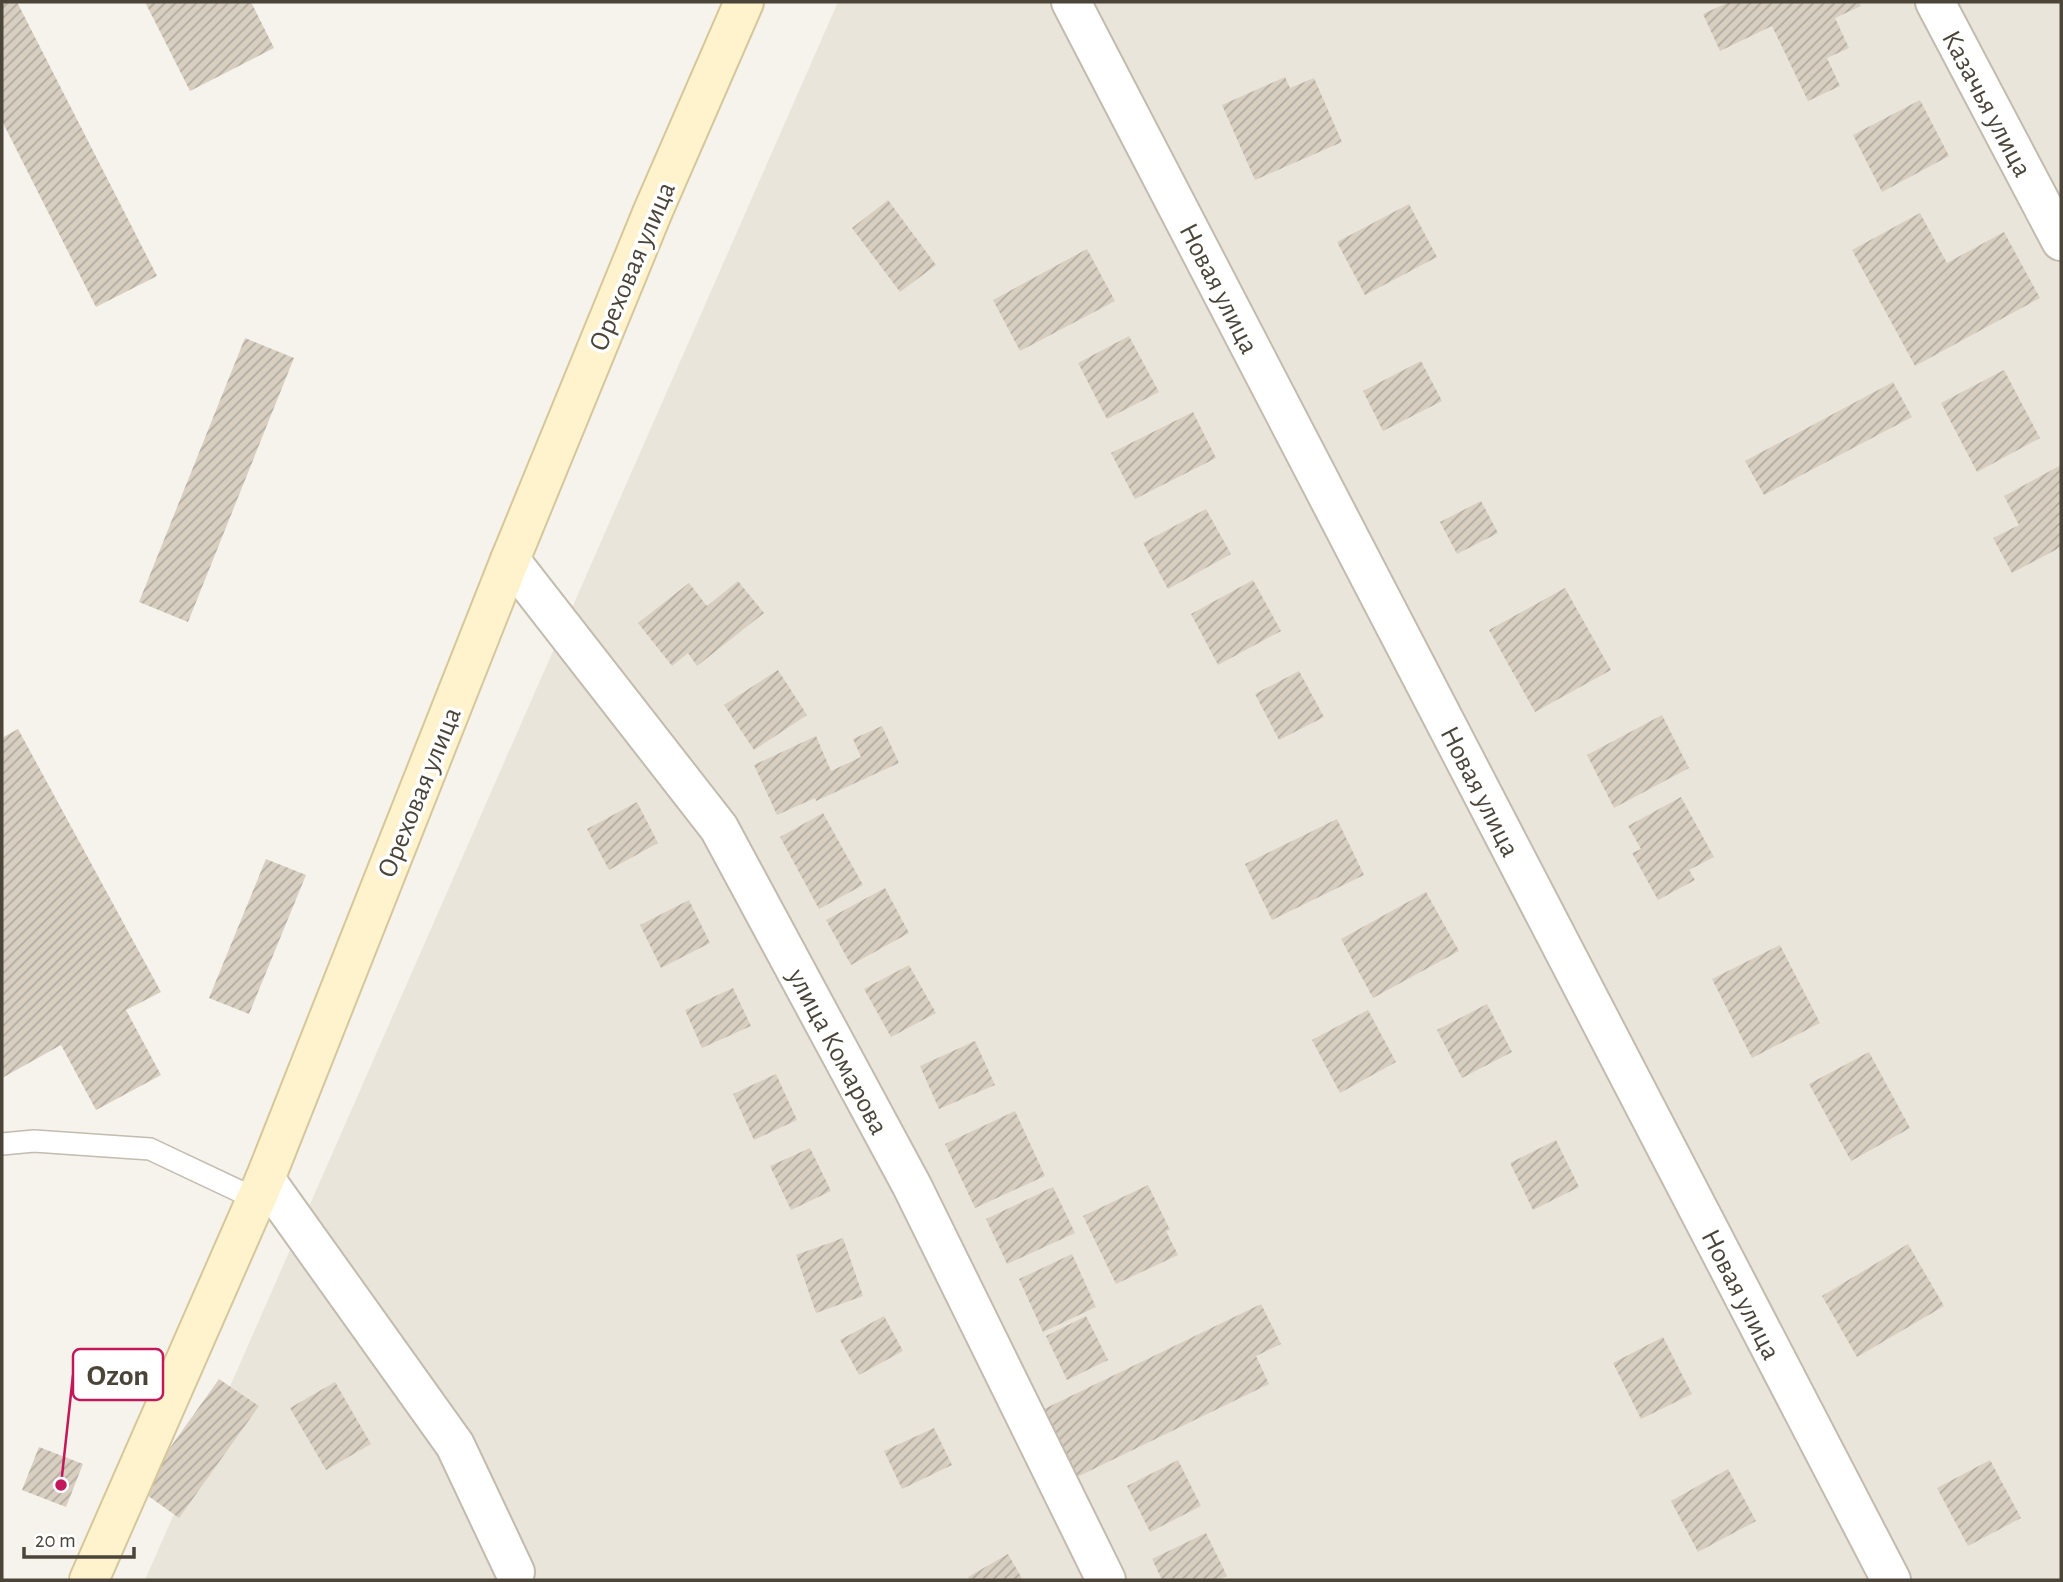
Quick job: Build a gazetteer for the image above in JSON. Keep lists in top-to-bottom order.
{
  "streets": {
    "main road": ["Ореховая улица"],
    "street": ["Казачья улица", "Новая улица", "улица Комарова"]
  },
  "crossings": [
    ["Ореховая улица", "улица Комарова"]
  ],
  "places": ["Ozon"],
  "scale_bar": "20 m"
}
